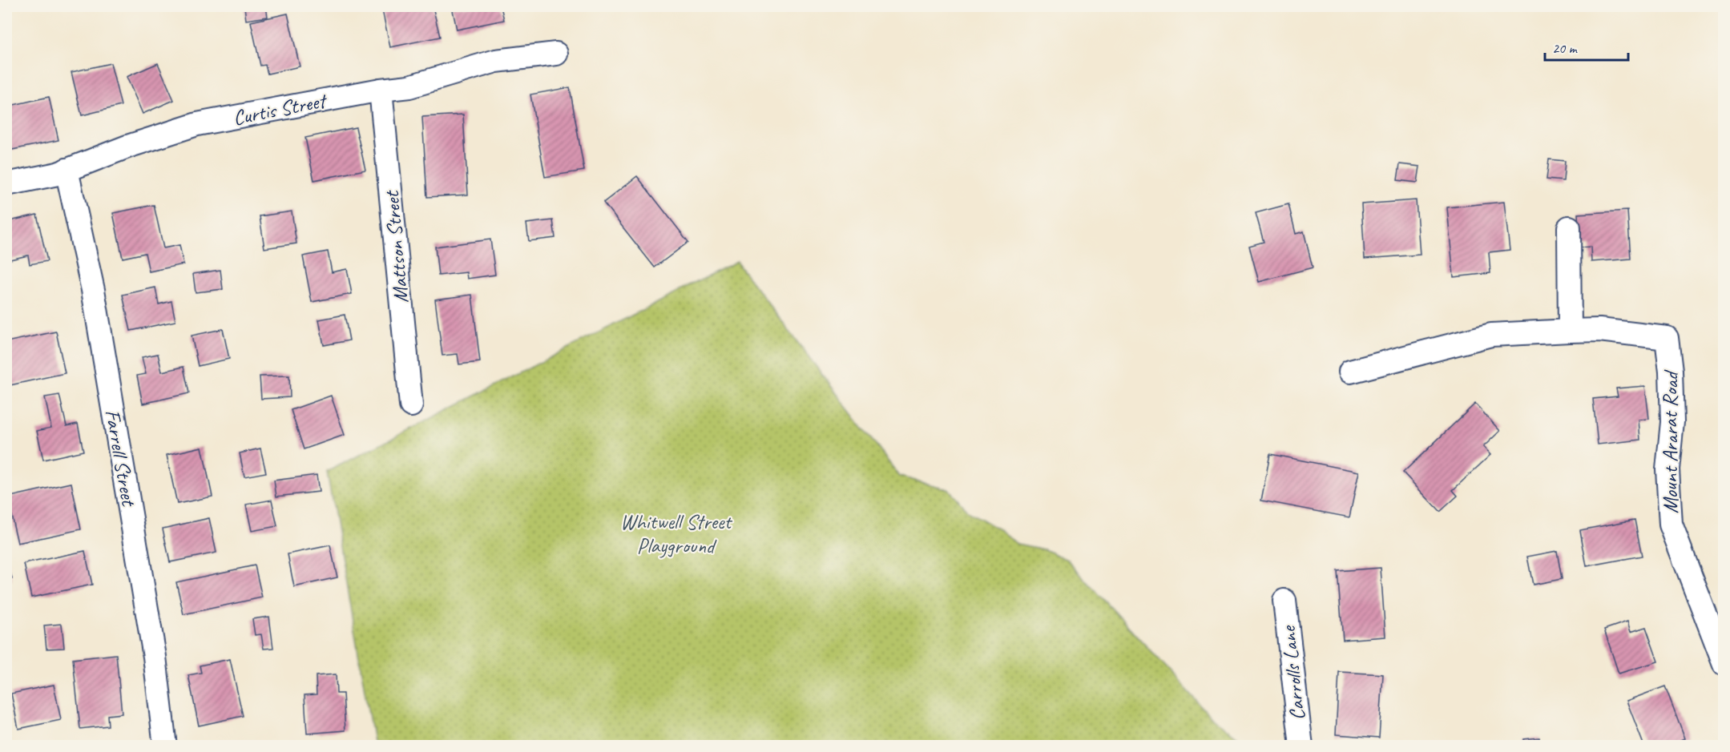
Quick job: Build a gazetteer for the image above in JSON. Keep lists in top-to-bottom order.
{
  "streets": {
    "street": [
      "Curtis Street",
      "Mattson Street",
      "Mount Ararat Road",
      "Farrell Street",
      "Carrolls Lane"
    ]
  },
  "crossings": [
    ["Curtis Street", "Mattson Street"],
    ["Curtis Street", "Farrell Street"]
  ],
  "parks": ["Whitwell Street Playground"],
  "scale_bar": "20 m"
}
